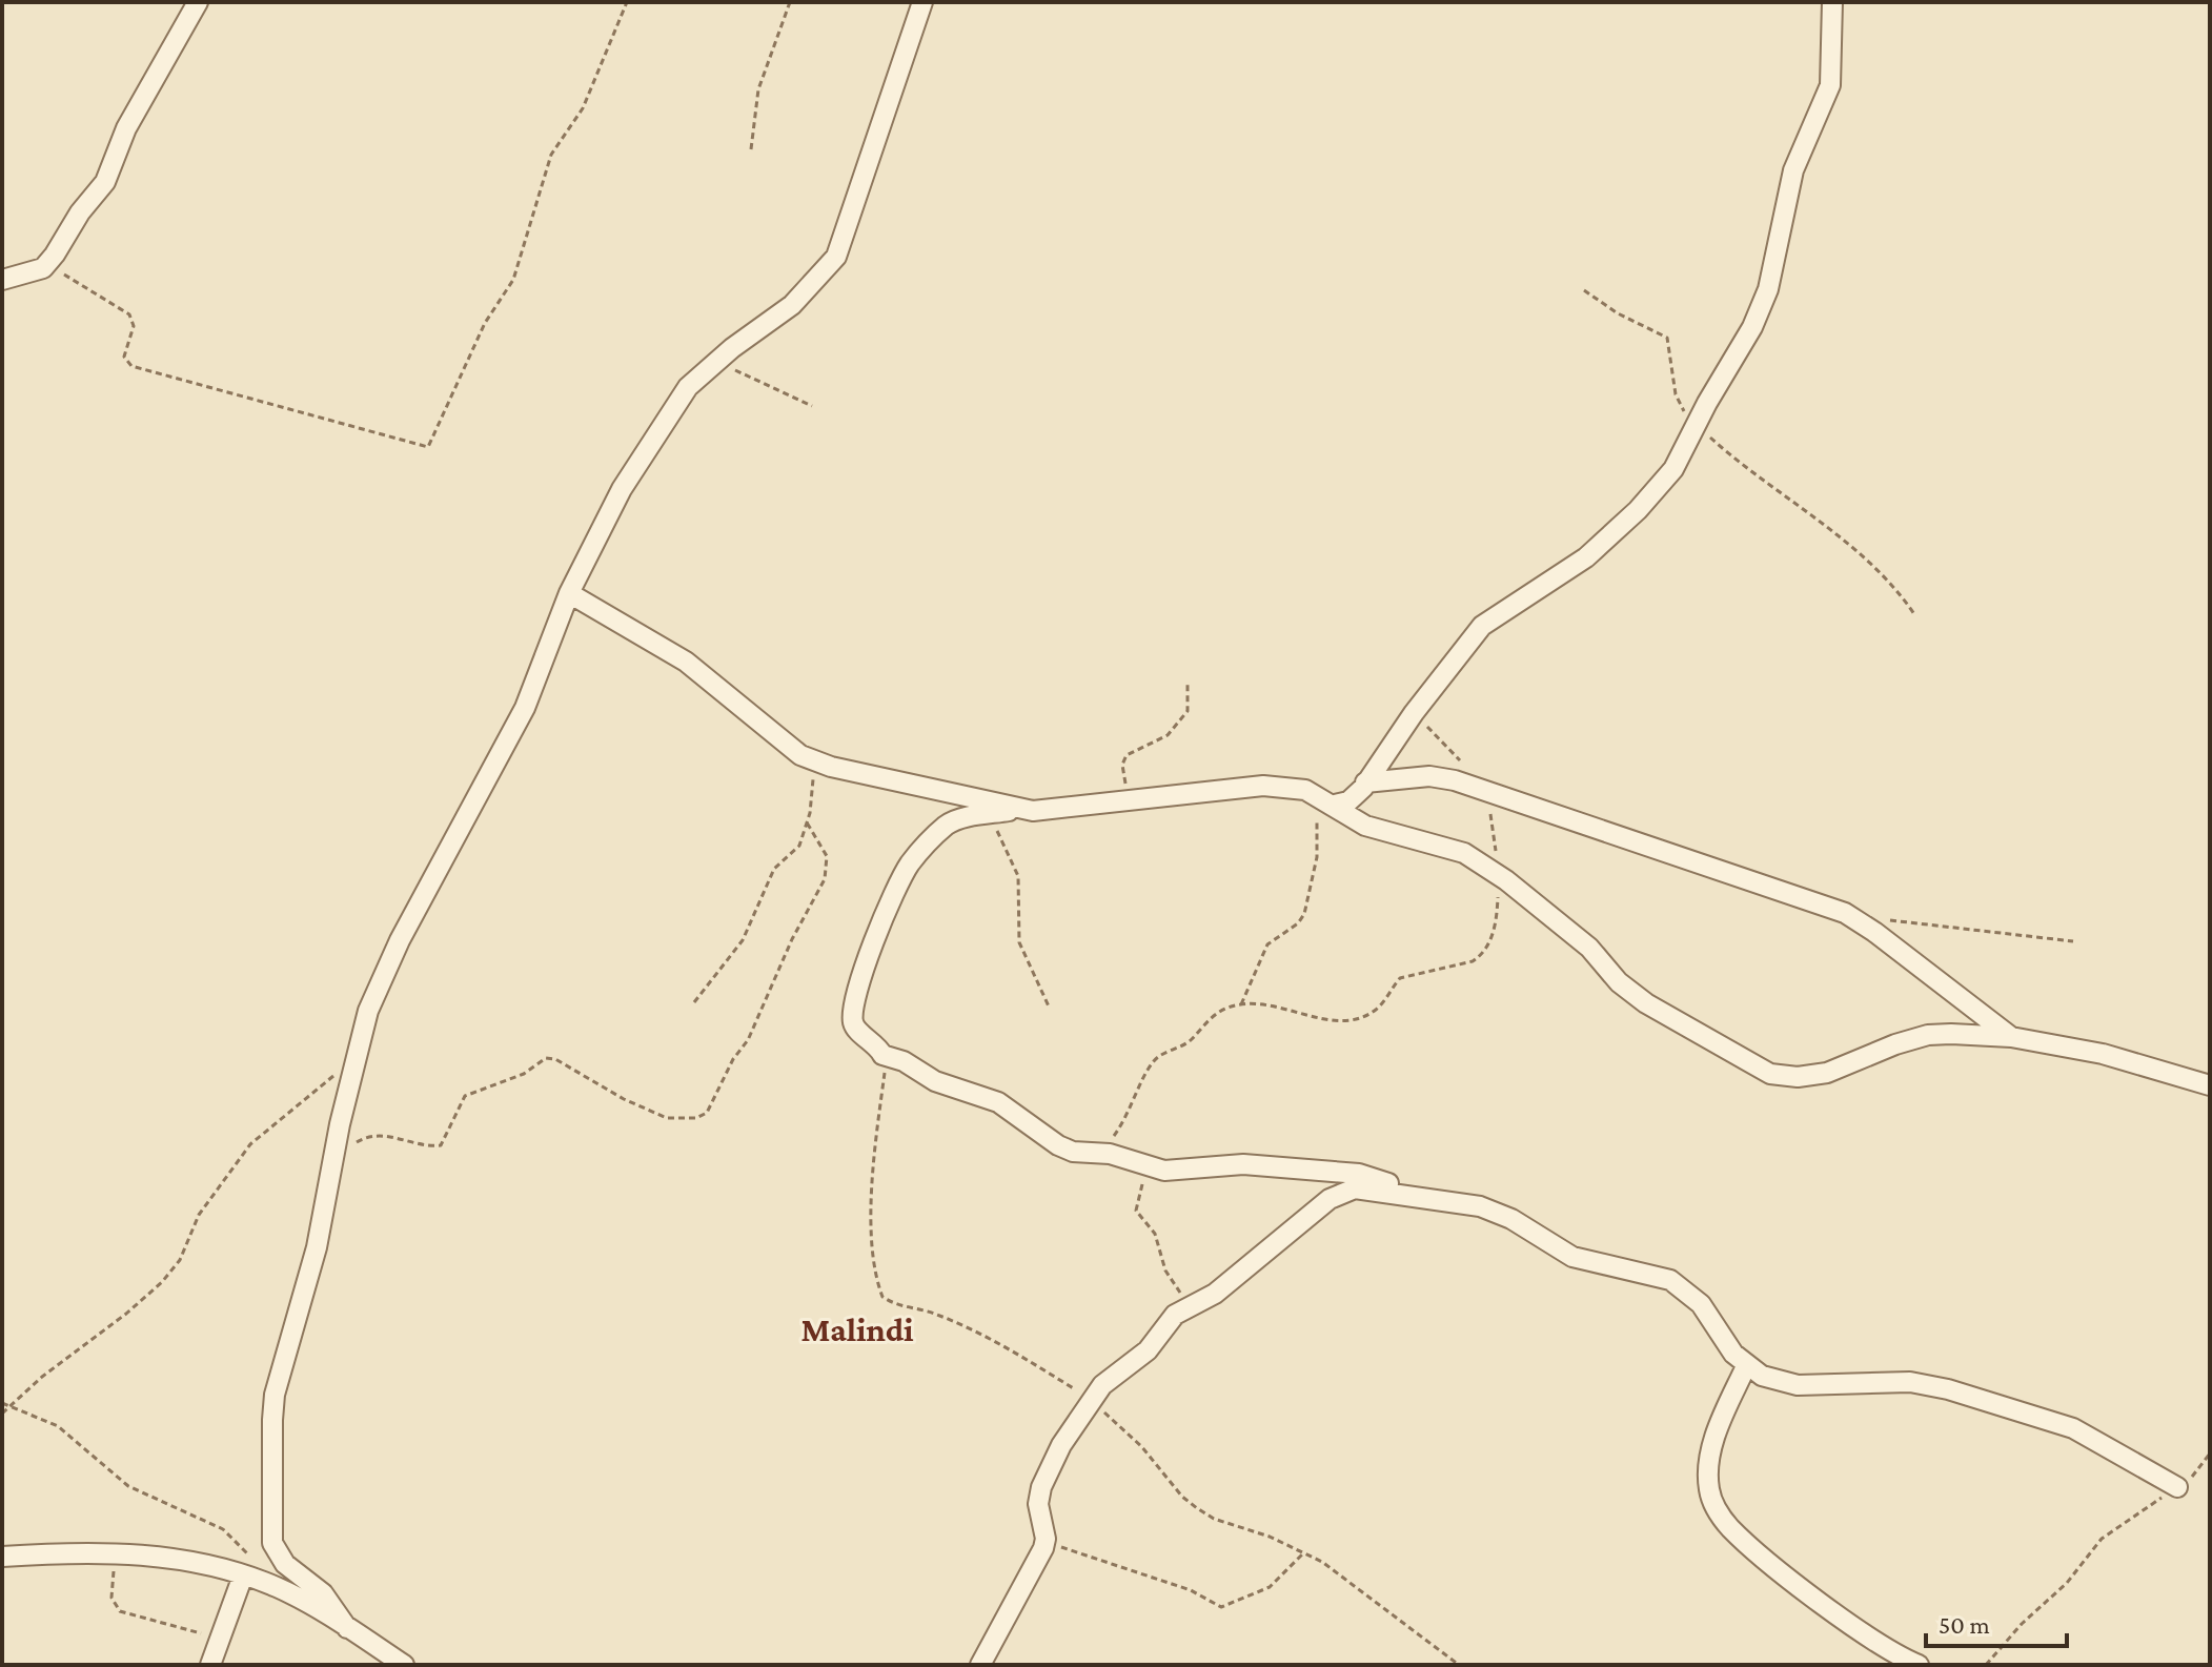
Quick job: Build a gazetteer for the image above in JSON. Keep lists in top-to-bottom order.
{
  "districts": ["Malindi"],
  "scale_bar": "50 m"
}
